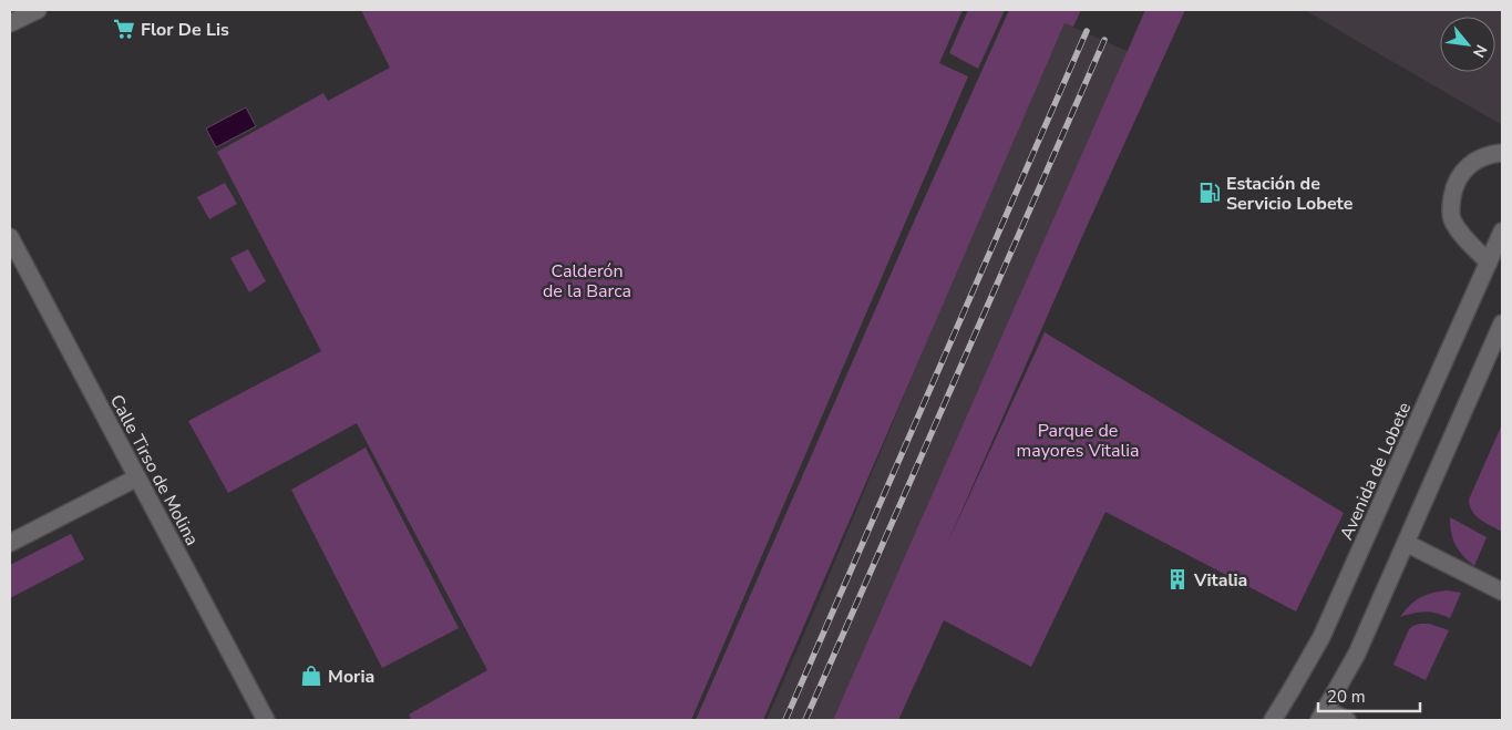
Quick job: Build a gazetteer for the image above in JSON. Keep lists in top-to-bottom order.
{
  "streets": {
    "street": ["Calle Tirso de Molina", "Avenida de Lobete"]
  },
  "parks": ["Calderón de la Barca", "Parque de mayores Vitalia"],
  "places": {
    "supermarket": ["Flor De Lis"],
    "fuel station": ["Estación de Servicio Lobete"],
    "building": ["Vitalia"],
    "shop": ["Moria"]
  },
  "scale_bar": "20 m",
  "north": "bottom right"
}
